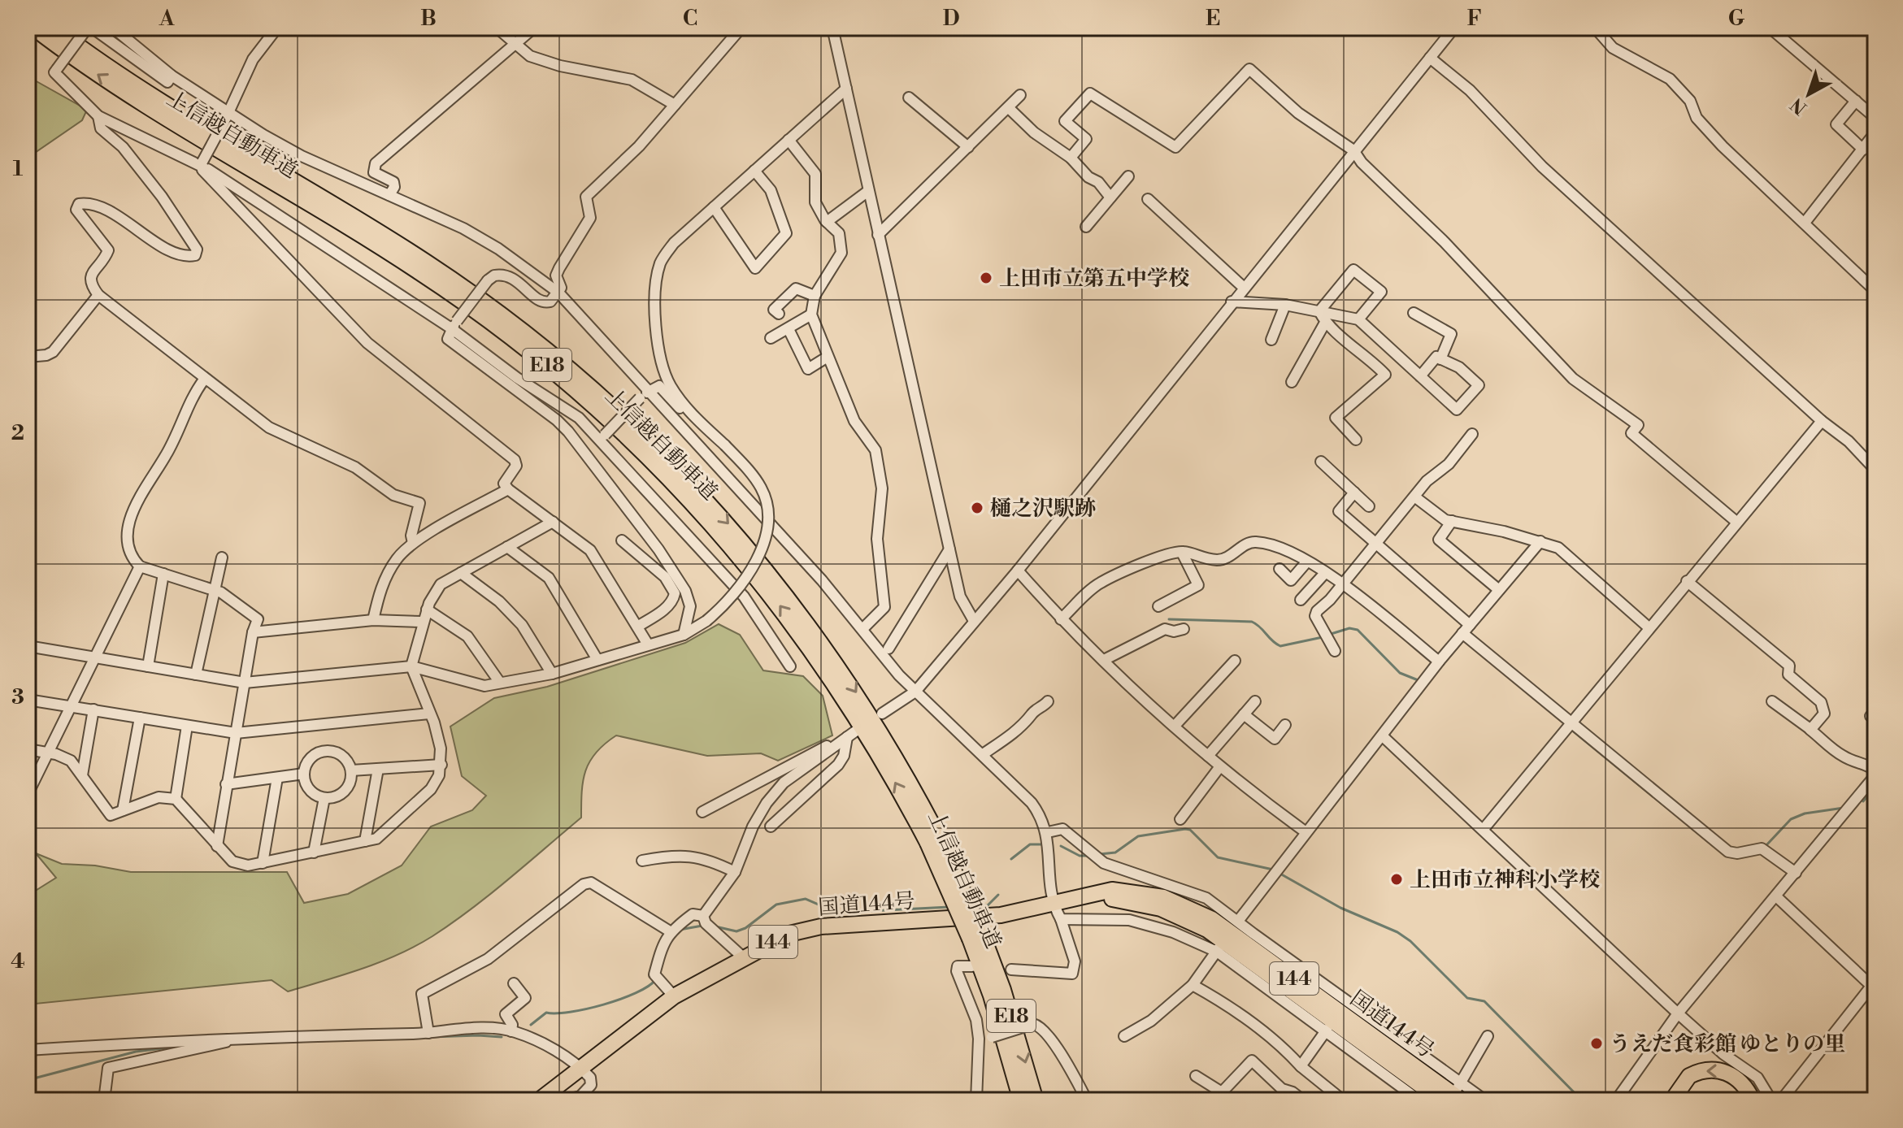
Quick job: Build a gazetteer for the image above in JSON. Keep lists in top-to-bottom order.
{
  "streets": {
    "highway": [
      "上信越自動車道",
      "E18",
      "国道144号",
      "144"
    ]
  },
  "places": [
    "上田市立第五中学校",
    "樋之沢駅跡",
    "上田市立神科小学校",
    "うえだ食彩館 ゆとりの里"
  ],
  "north": "bottom left",
  "grid": {
    "columns": [
      "A",
      "B",
      "C",
      "D",
      "E",
      "F",
      "G"
    ],
    "rows": [
      "1",
      "2",
      "3",
      "4"
    ]
  }
}
